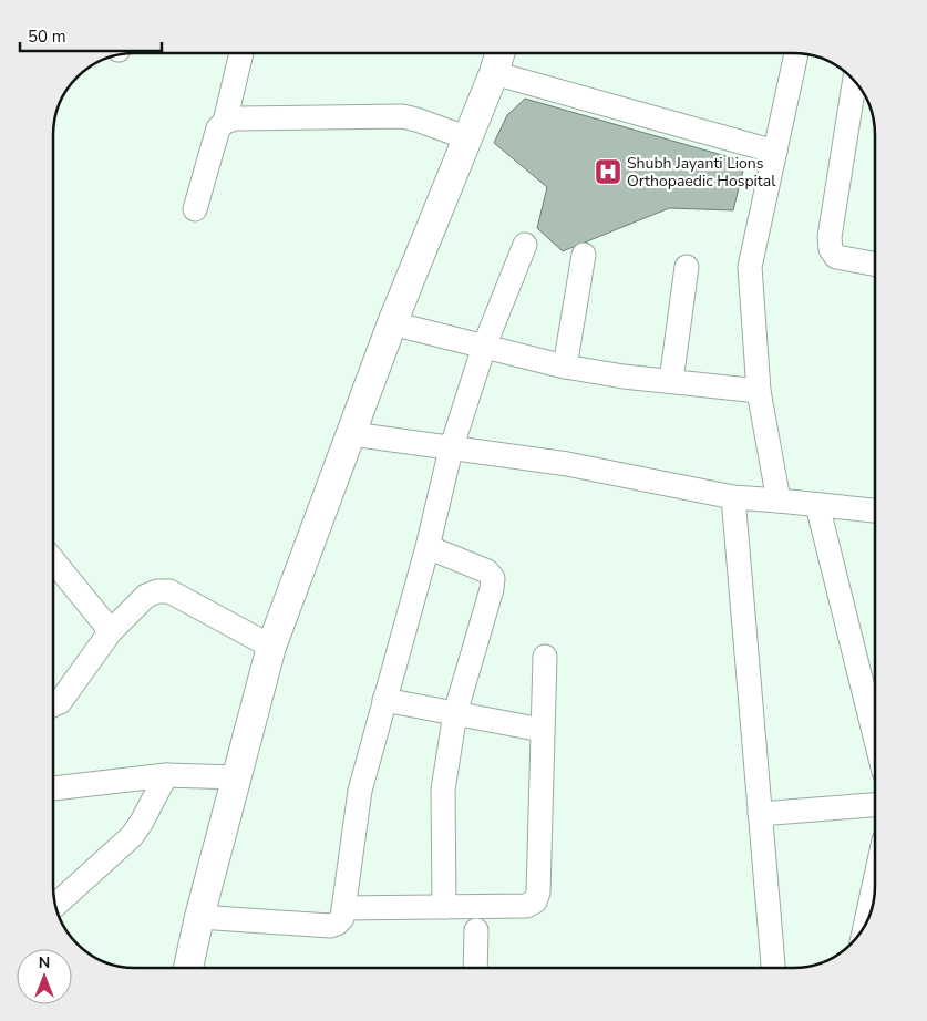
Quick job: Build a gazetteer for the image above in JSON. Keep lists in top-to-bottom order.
{
  "places": {
    "hospital": ["Shubh Jayanti Lions Orthopaedic Hospital"]
  },
  "scale_bar": "50 m",
  "north": "top"
}
